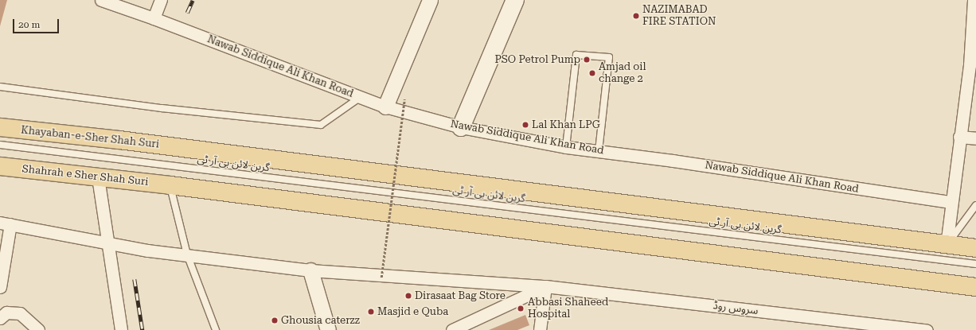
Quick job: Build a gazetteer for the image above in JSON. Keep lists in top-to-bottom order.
{
  "streets": {
    "main road": ["Khayaban-e-Sher Shah Suri", "Shahrah e Sher Shah Suri"],
    "street": ["Nawab Siddique Ali Khan Road", "سروس روڈ"],
    "lane": ["گرین لائن بی آر ٹی"]
  },
  "places": [
    "NAZIMABAD FIRE STATION",
    "PSO Petrol Pump",
    "Amjad oil change 2",
    "Lal Khan LPG",
    "Dirasaat Bag Store",
    "Abbasi Shaheed Hospital",
    "Masjid e Quba",
    "Ghousia caterzz"
  ],
  "scale_bar": "20 m"
}
